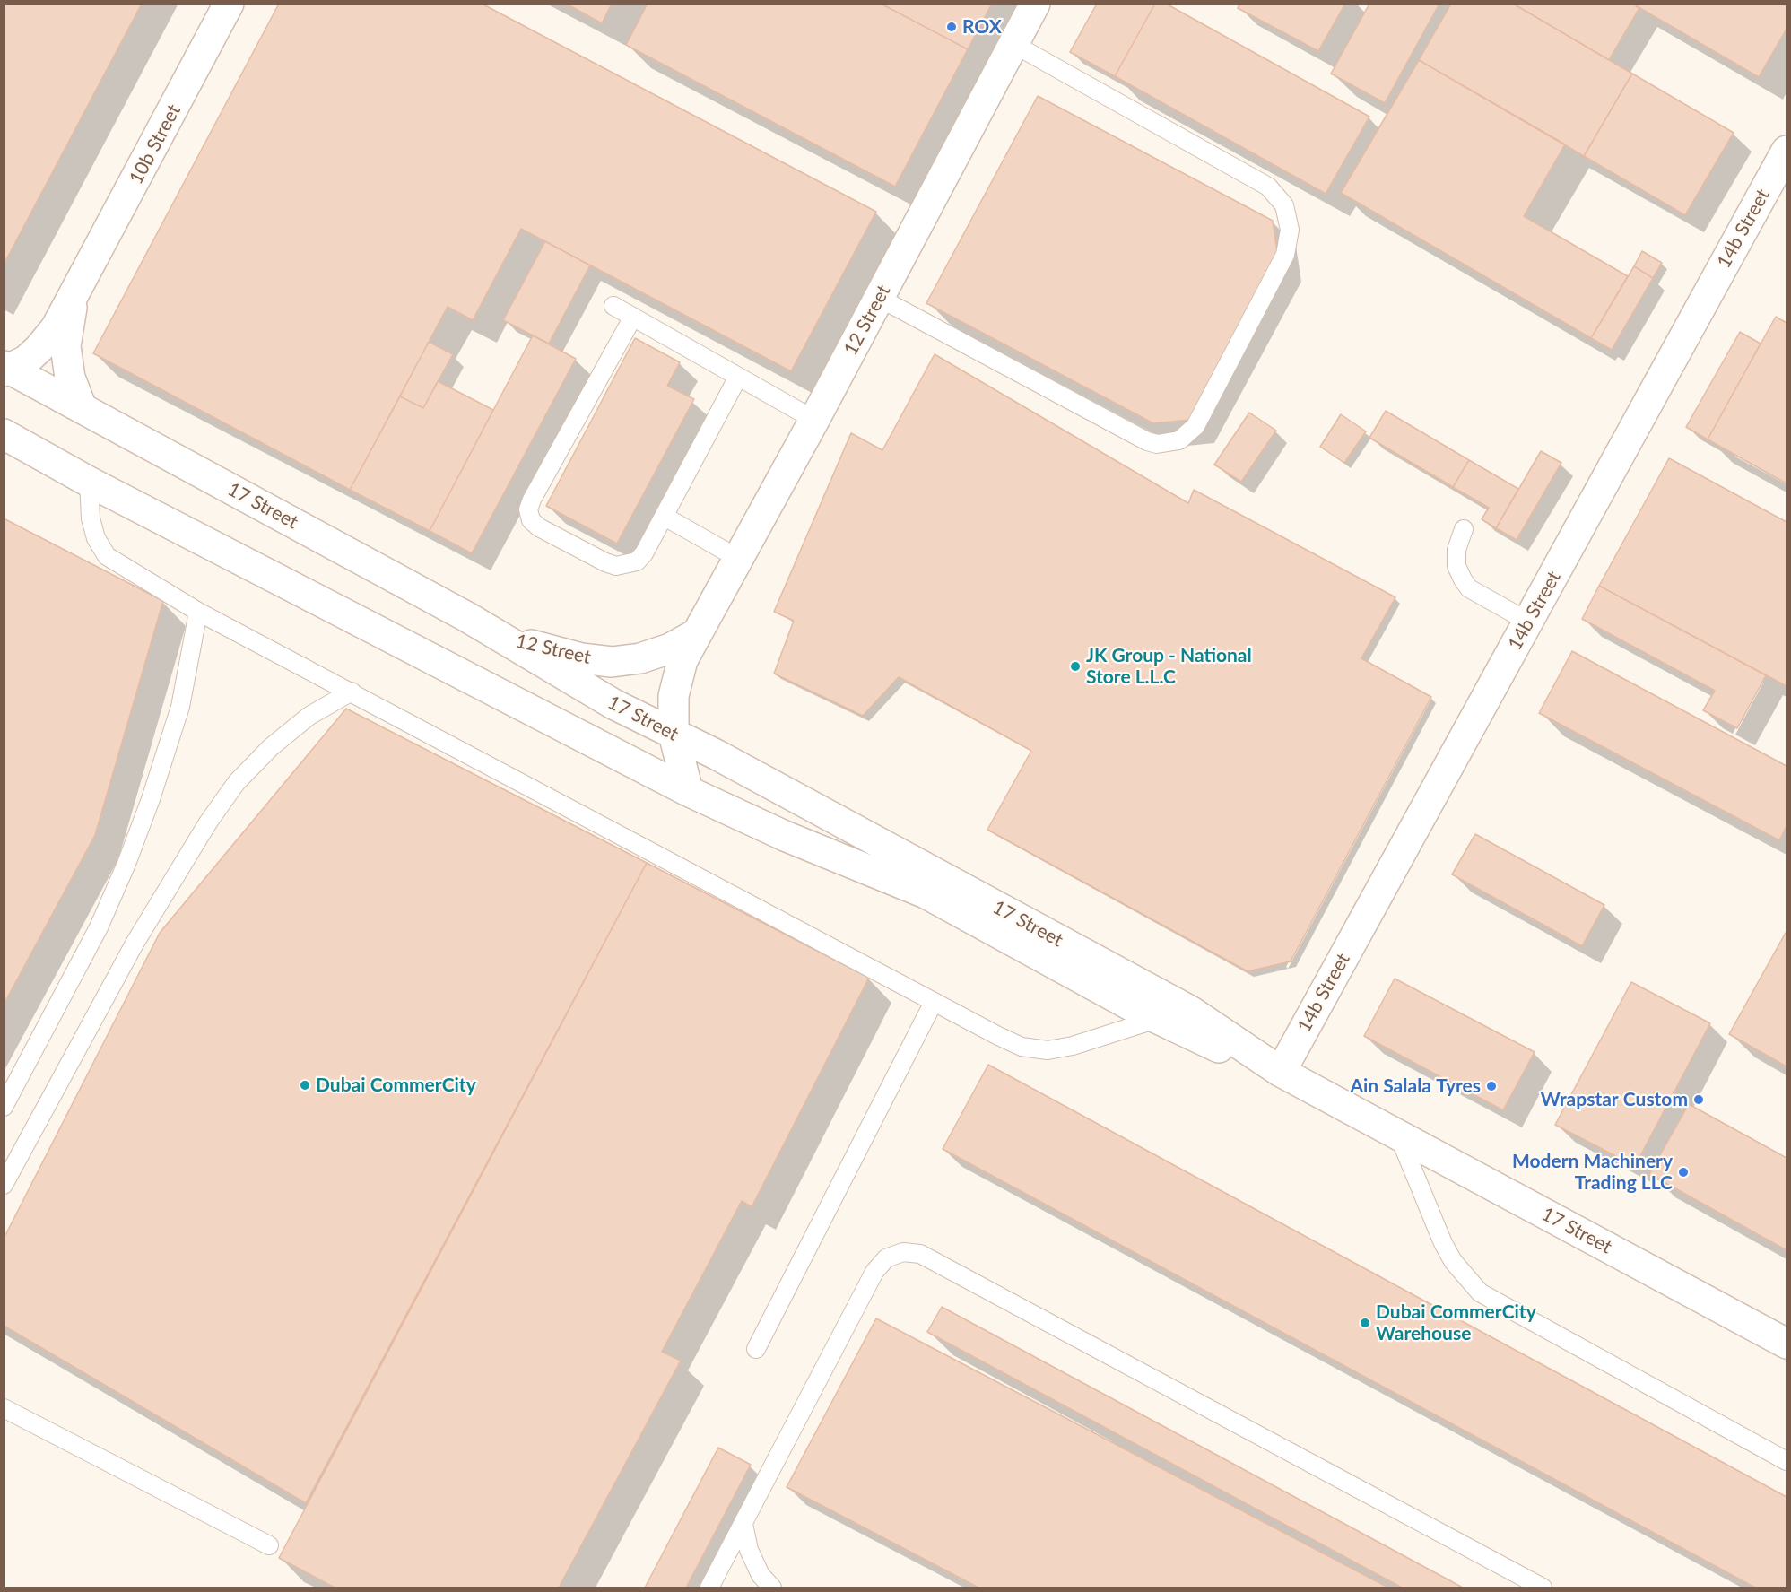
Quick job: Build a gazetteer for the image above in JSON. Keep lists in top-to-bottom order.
{
  "streets": {
    "street": [
      "10b Street",
      "14b Street",
      "12 Street",
      "17 Street"
    ]
  },
  "crossings": [
    ["10b Street", "17 Street"],
    ["14b Street", "17 Street"],
    ["12 Street", "17 Street"]
  ],
  "places": [
    "ROX",
    "JK Group - National Store L.L.C",
    "Dubai CommerCity",
    "Ain Salala Tyres",
    "Wrapstar Custom",
    "Modern Machinery Trading LLC",
    "Dubai CommerCity Warehouse"
  ]
}
